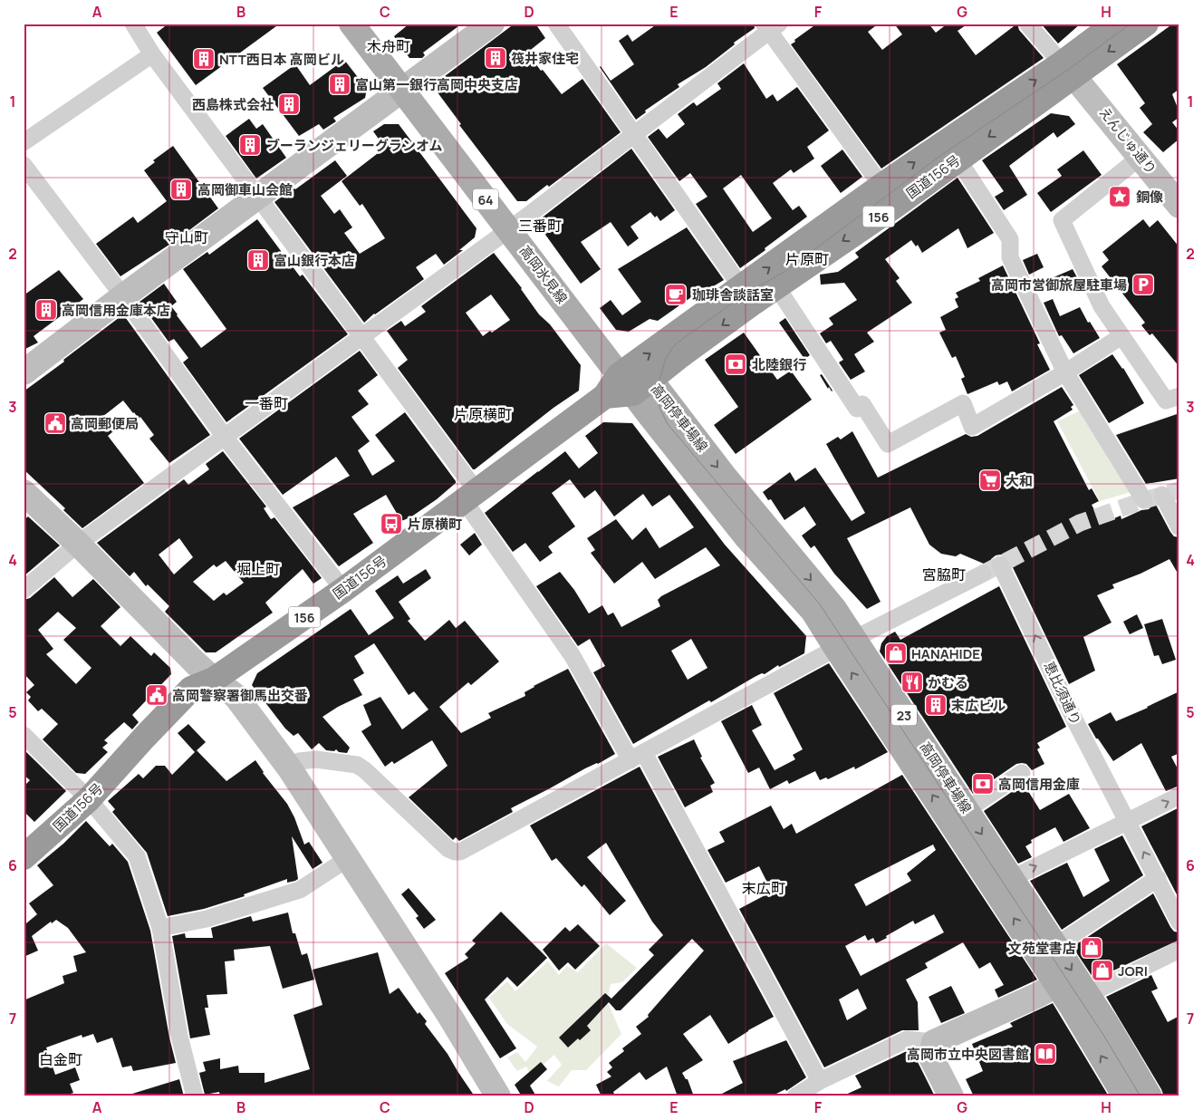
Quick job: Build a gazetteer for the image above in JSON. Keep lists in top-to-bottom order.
{
  "streets": {
    "highway": ["国道156号", "156"],
    "main road": [
      "64",
      "高岡氷見線",
      "高岡停車場線",
      "23"
    ],
    "street": ["えんじゅ通り", "恵比須通り"]
  },
  "crossings": [
    ["えんじゅ通り", "国道156号"],
    ["国道156号", "高岡氷見線"],
    ["国道156号", "高岡停車場線"],
    ["高岡氷見線", "高岡停車場線"]
  ],
  "one_way": ["恵比須通り"],
  "districts": [
    "木舟町",
    "三番町",
    "守山町",
    "片原町",
    "一番町",
    "片原横町",
    "堀上町",
    "宮脇町",
    "末広町",
    "白金町"
  ],
  "places": {
    "building": [
      "筏井家住宅",
      "NTT西日本 高岡ビル",
      "富山第一銀行高岡中央支店",
      "西島株式会社",
      "ブーランジェリーグランオム",
      "高岡御車山会館",
      "富山銀行本店",
      "高岡信用金庫本店",
      "末広ビル"
    ],
    "place": ["銅像"],
    "parking": ["高岡市営御旅屋駐車場"],
    "cafe": ["珈琲舎談話室"],
    "bank": ["北陸銀行", "高岡信用金庫"],
    "public building": ["高岡郵便局", "高岡警察署御馬出交番"],
    "supermarket": ["大和"],
    "bus stop": ["片原横町"],
    "shop": ["HANAHIDE", "文苑堂書店", "JORI"],
    "restaurant": ["かむる"],
    "library": ["高岡市立中央図書館"]
  },
  "grid": {
    "columns": [
      "A",
      "B",
      "C",
      "D",
      "E",
      "F",
      "G",
      "H"
    ],
    "rows": [
      "1",
      "2",
      "3",
      "4",
      "5",
      "6",
      "7"
    ]
  }
}
